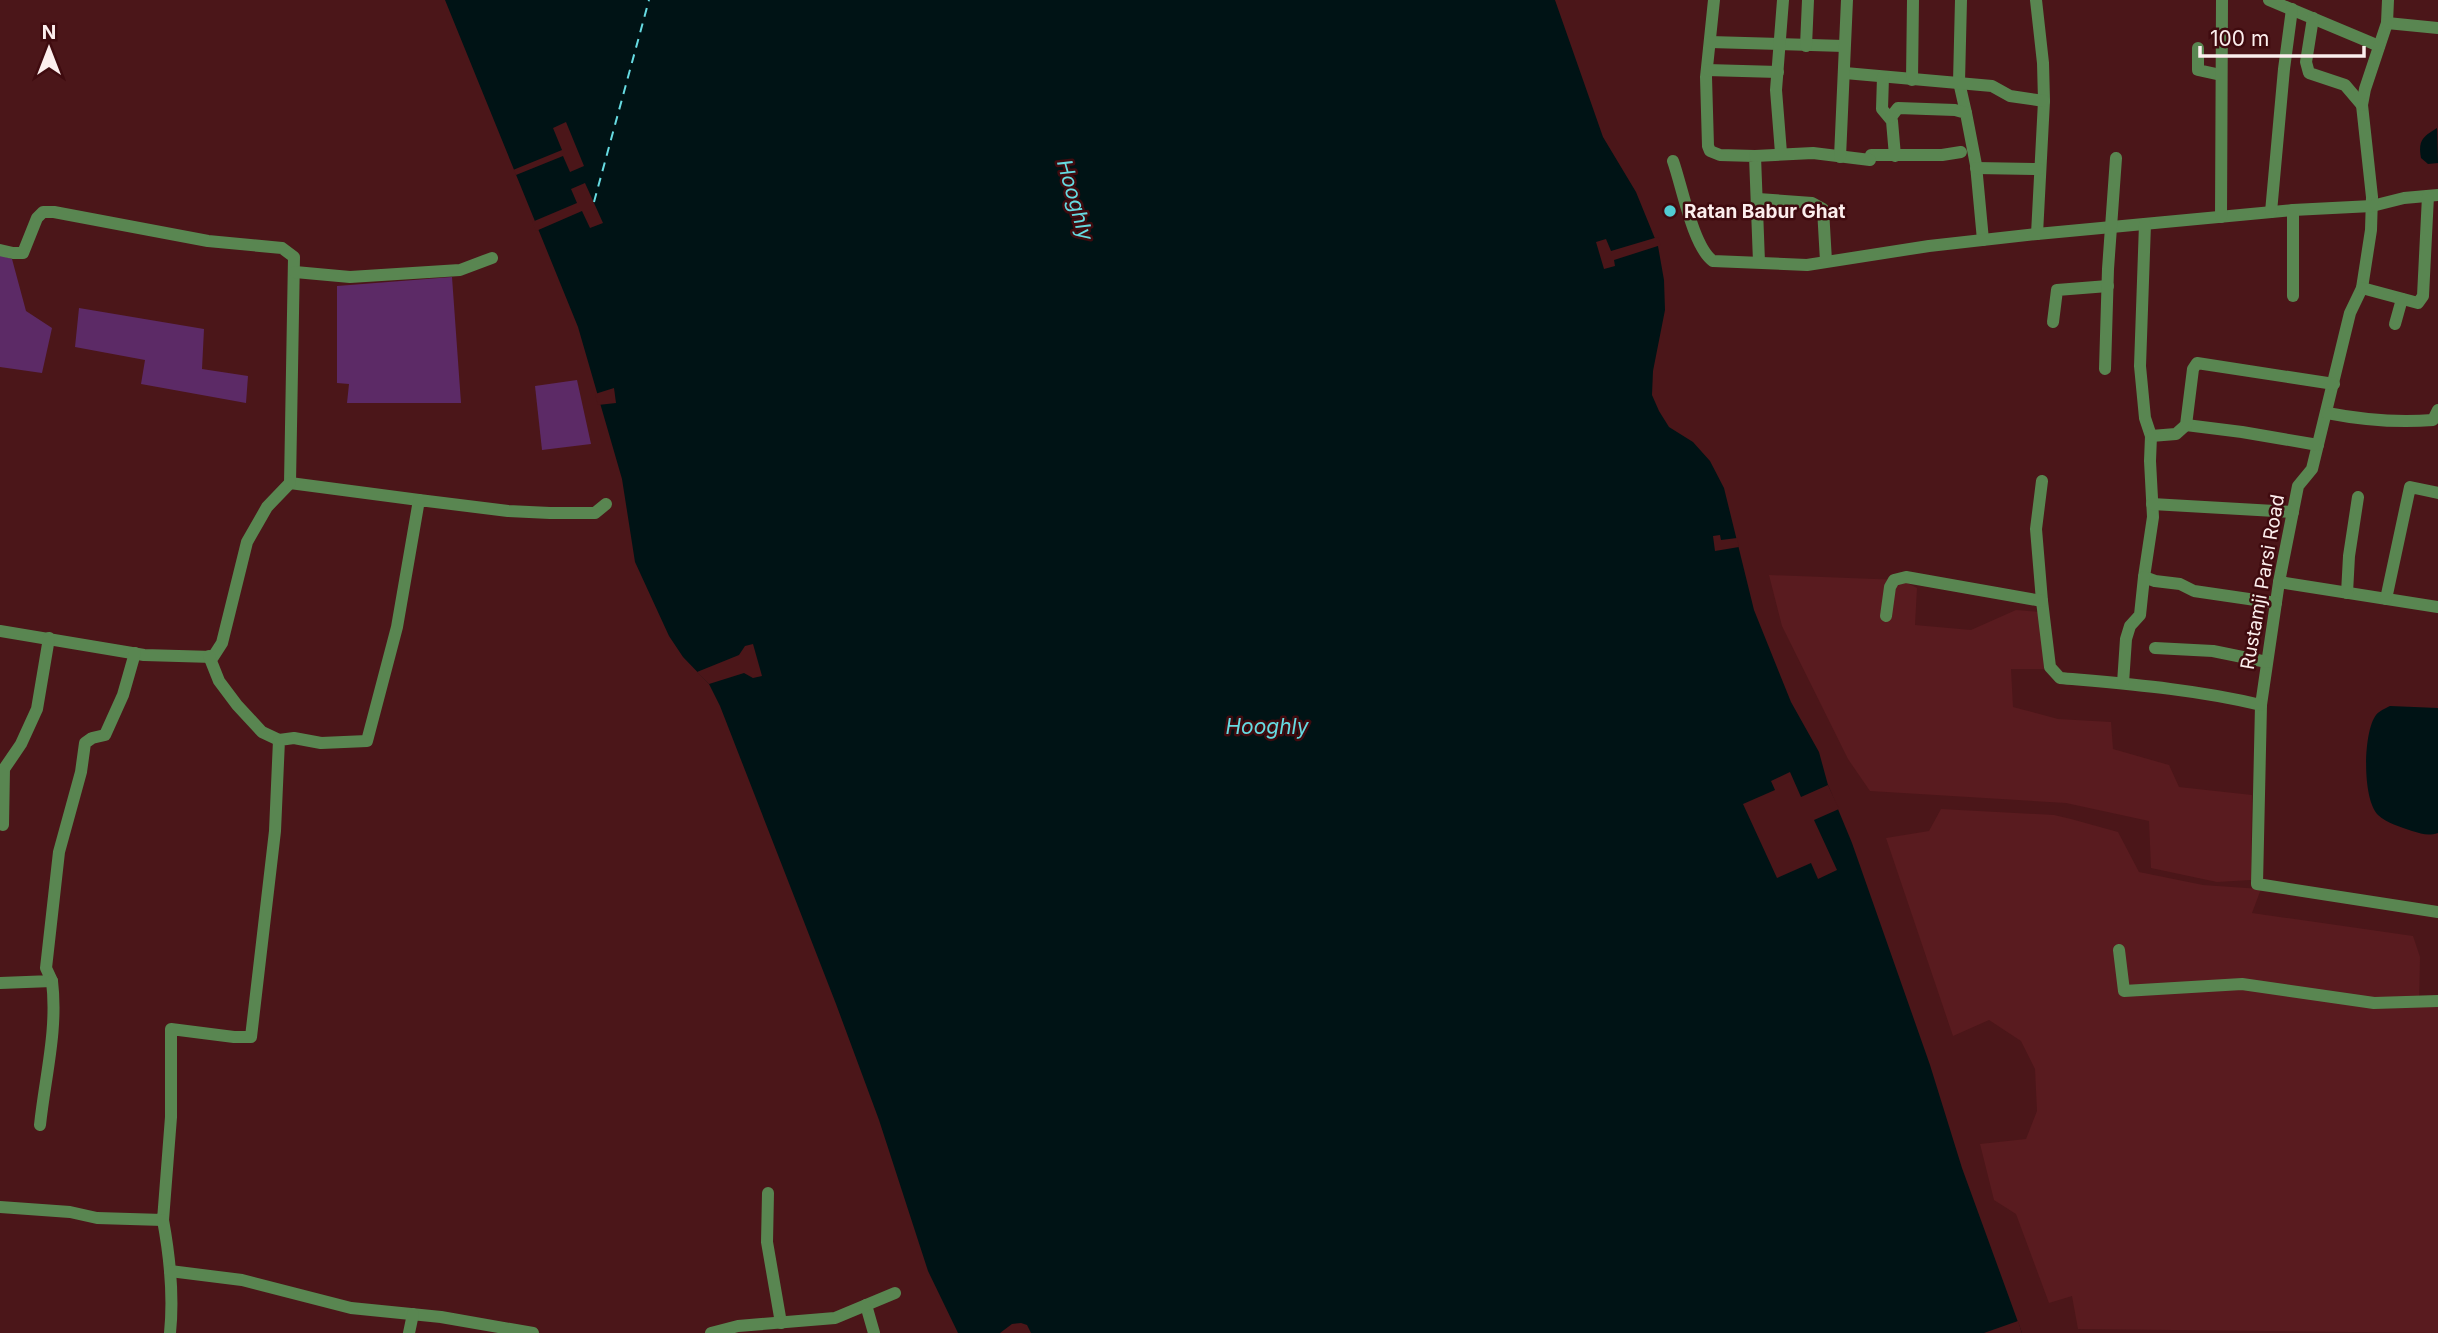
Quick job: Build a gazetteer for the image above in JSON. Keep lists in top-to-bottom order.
{
  "streets": {
    "street": ["Rustamji Parsi Road"]
  },
  "water": ["Hooghly"],
  "places": ["Ratan Babur Ghat"],
  "scale_bar": "100 m",
  "north": "top"
}
